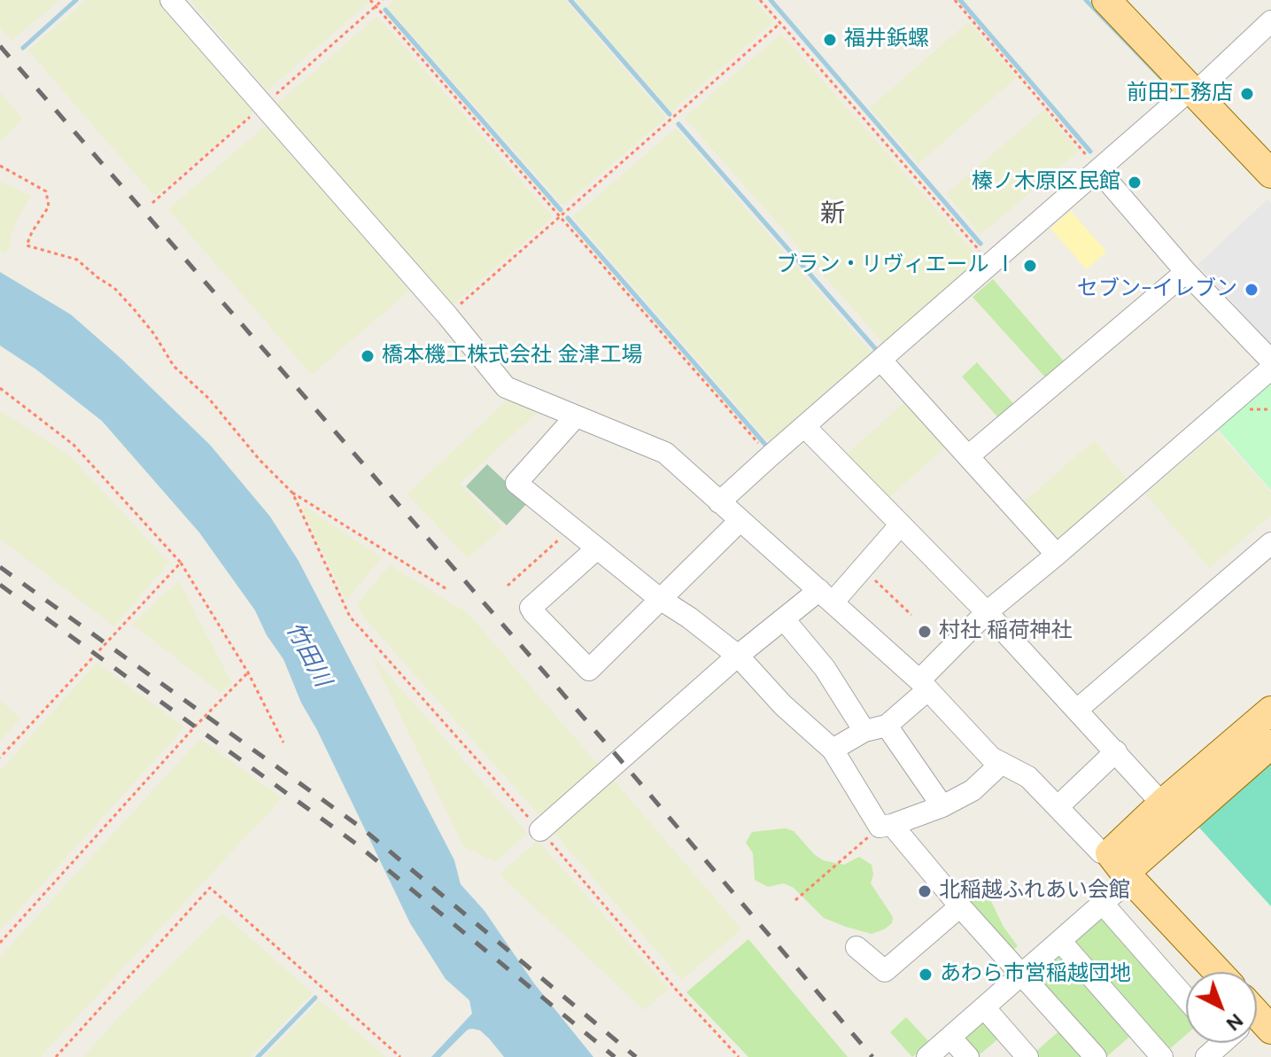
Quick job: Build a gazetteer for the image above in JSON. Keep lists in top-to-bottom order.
{
  "districts": ["新"],
  "water": ["竹田川"],
  "places": [
    "福井鋲螺",
    "前田工務店",
    "榛ノ木原区民館",
    "ブラン・リヴィエール Ⅰ",
    "セブン-イレブン",
    "橋本機工株式会社 金津工場",
    "村社 稲荷神社",
    "北稲越ふれあい会館",
    "あわら市営稲越団地"
  ],
  "north": "bottom right"
}
